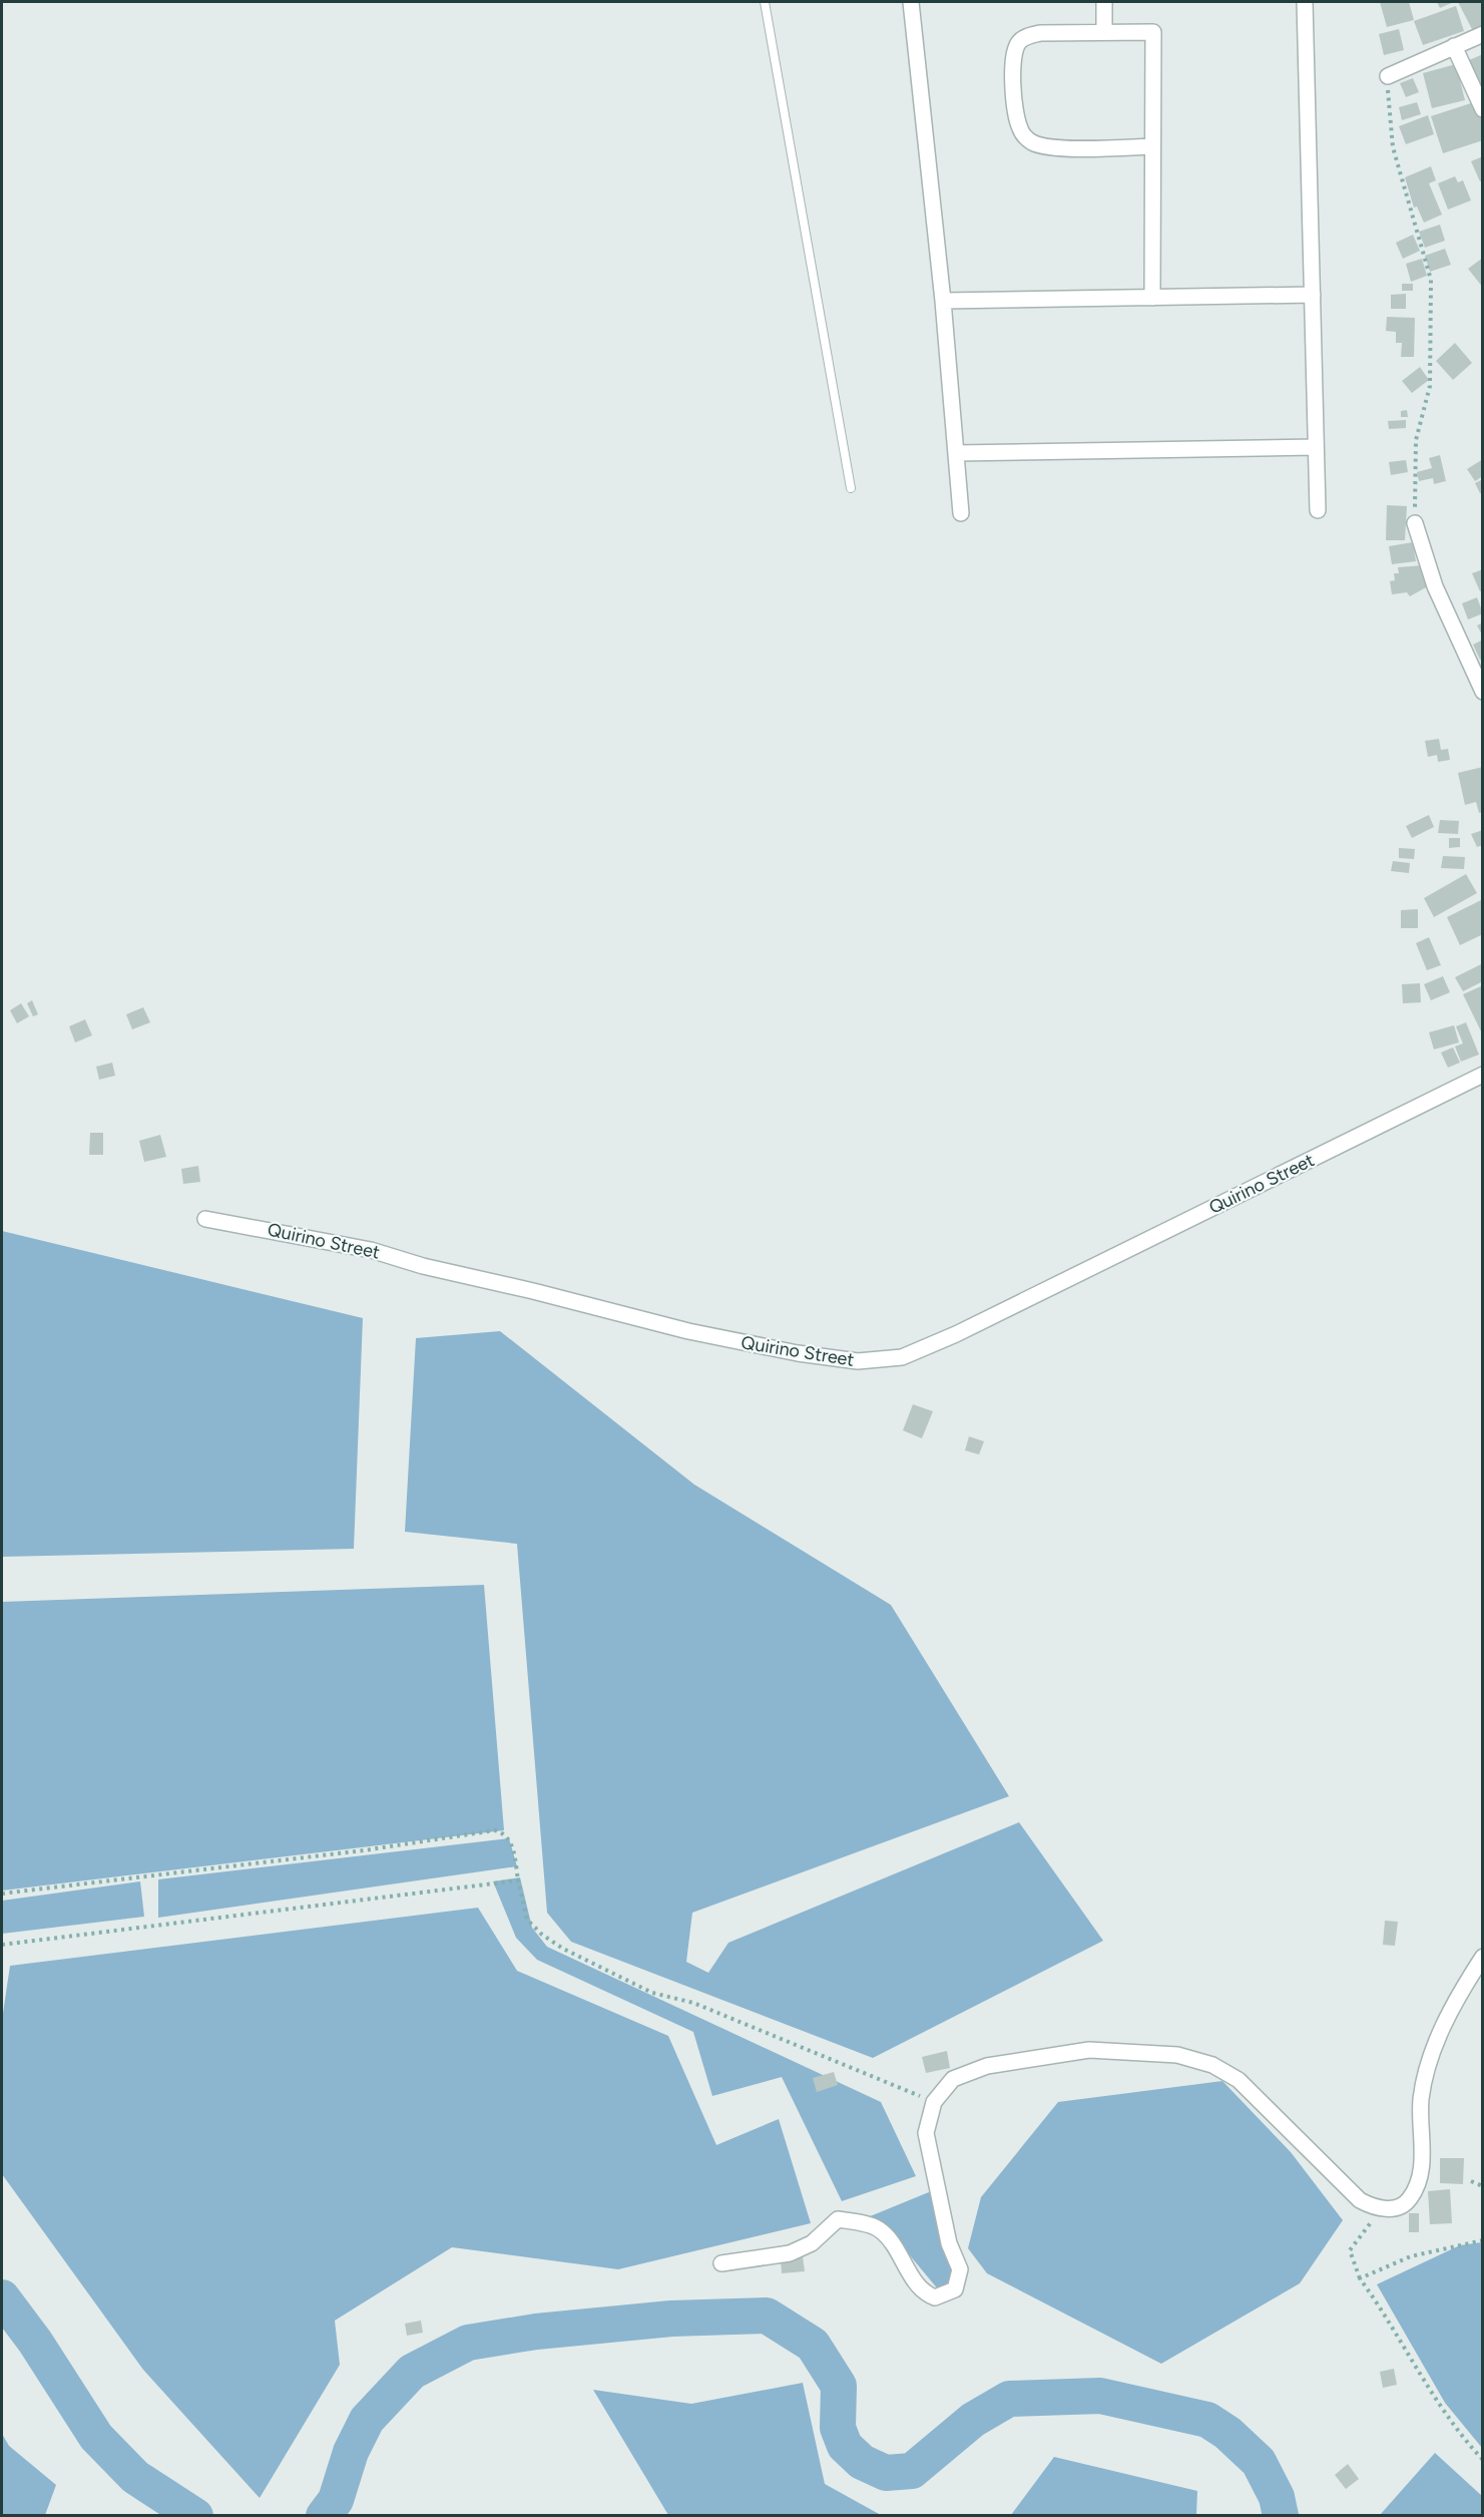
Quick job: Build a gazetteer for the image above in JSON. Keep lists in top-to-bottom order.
{
  "streets": {
    "street": ["Quirino Street"]
  }
}
